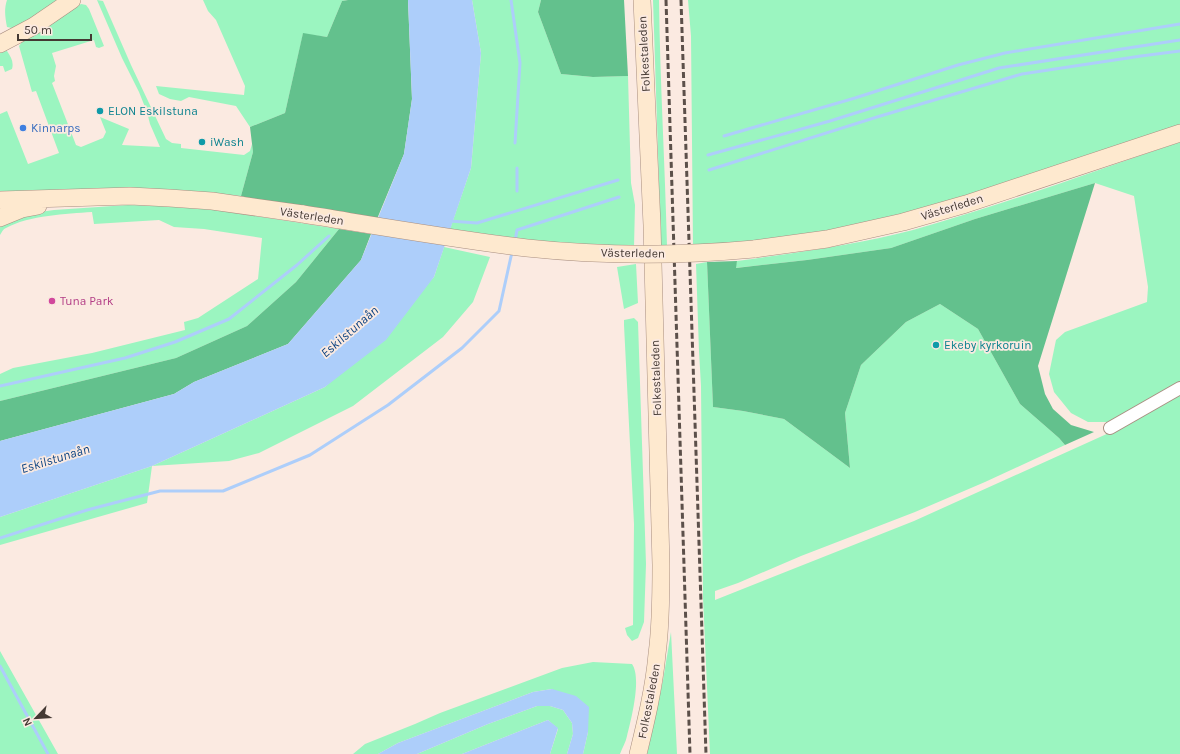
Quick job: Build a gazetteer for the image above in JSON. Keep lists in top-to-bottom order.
{
  "streets": {
    "main road": ["Folkestaleden", "Västerleden"]
  },
  "water": ["Eskilstunaån"],
  "places": [
    "ELON Eskilstuna",
    "Kinnarps",
    "iWash",
    "Tuna Park",
    "Ekeby kyrkoruin"
  ],
  "scale_bar": "50 m",
  "north": "bottom left"
}
